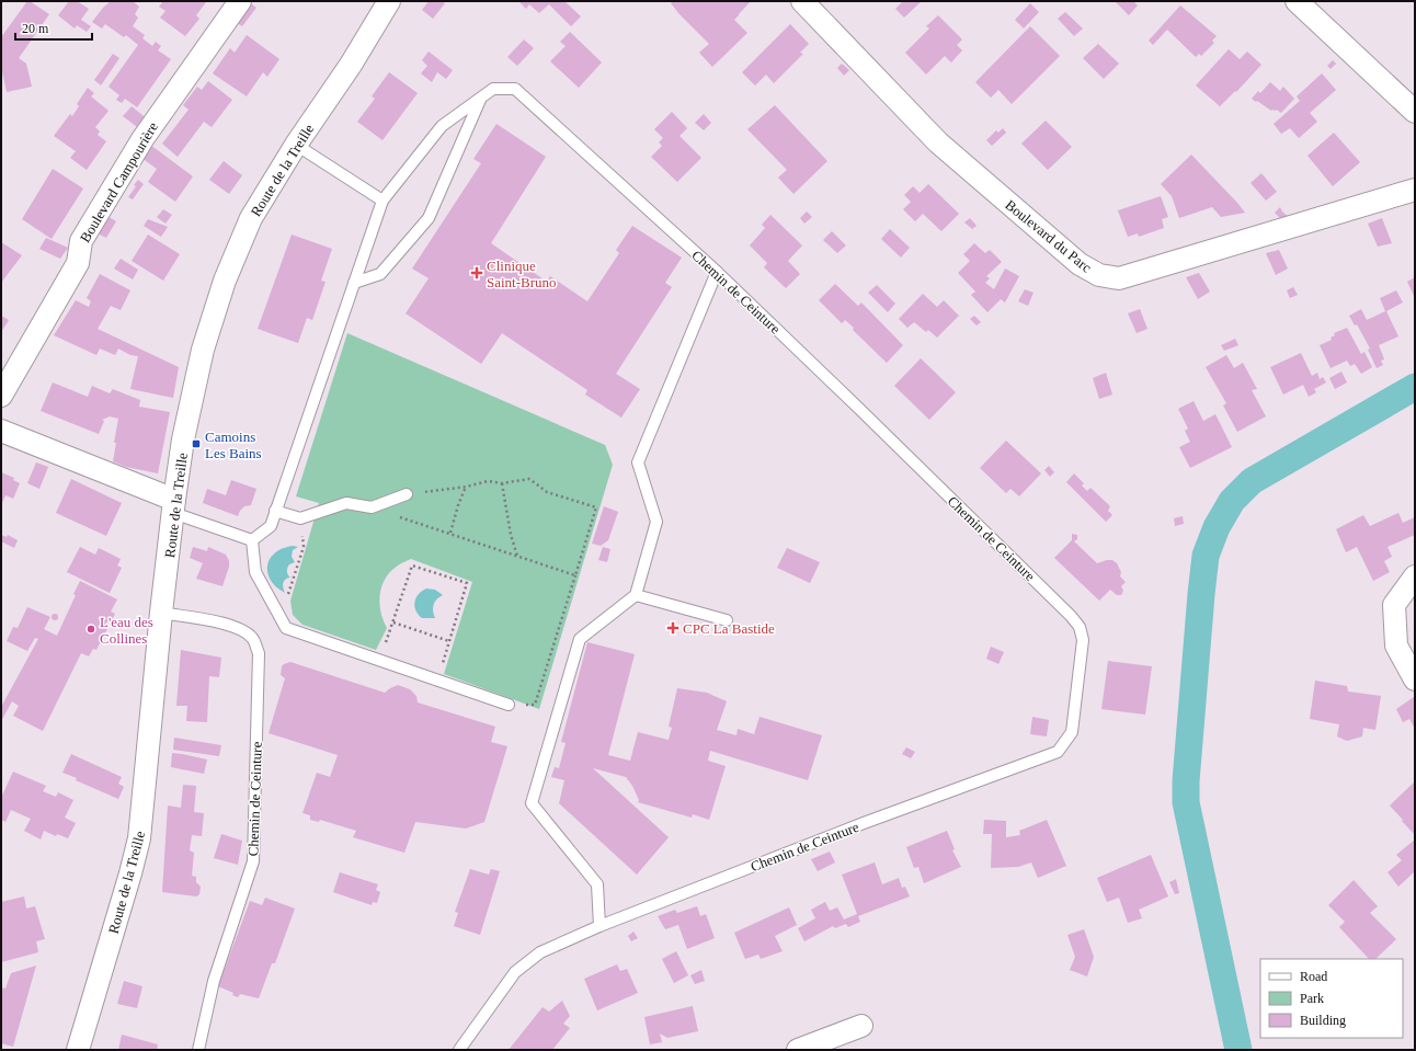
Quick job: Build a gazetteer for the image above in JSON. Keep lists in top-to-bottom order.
{
  "streets": {
    "street": ["Route de la Treille", "Boulevard Campourière", "Boulevard du Parc"],
    "lane": ["Chemin de Ceinture"]
  },
  "crossings": [
    ["Route de la Treille", "Chemin de Ceinture"]
  ],
  "places": {
    "health": ["Clinique Saint-Bruno", "CPC La Bastide"],
    "transit": ["Camoins Les Bains"],
    "other": ["L'eau des Collines"]
  },
  "legend": ["Road", "Park", "Building"],
  "scale_bar": "20 m"
}
